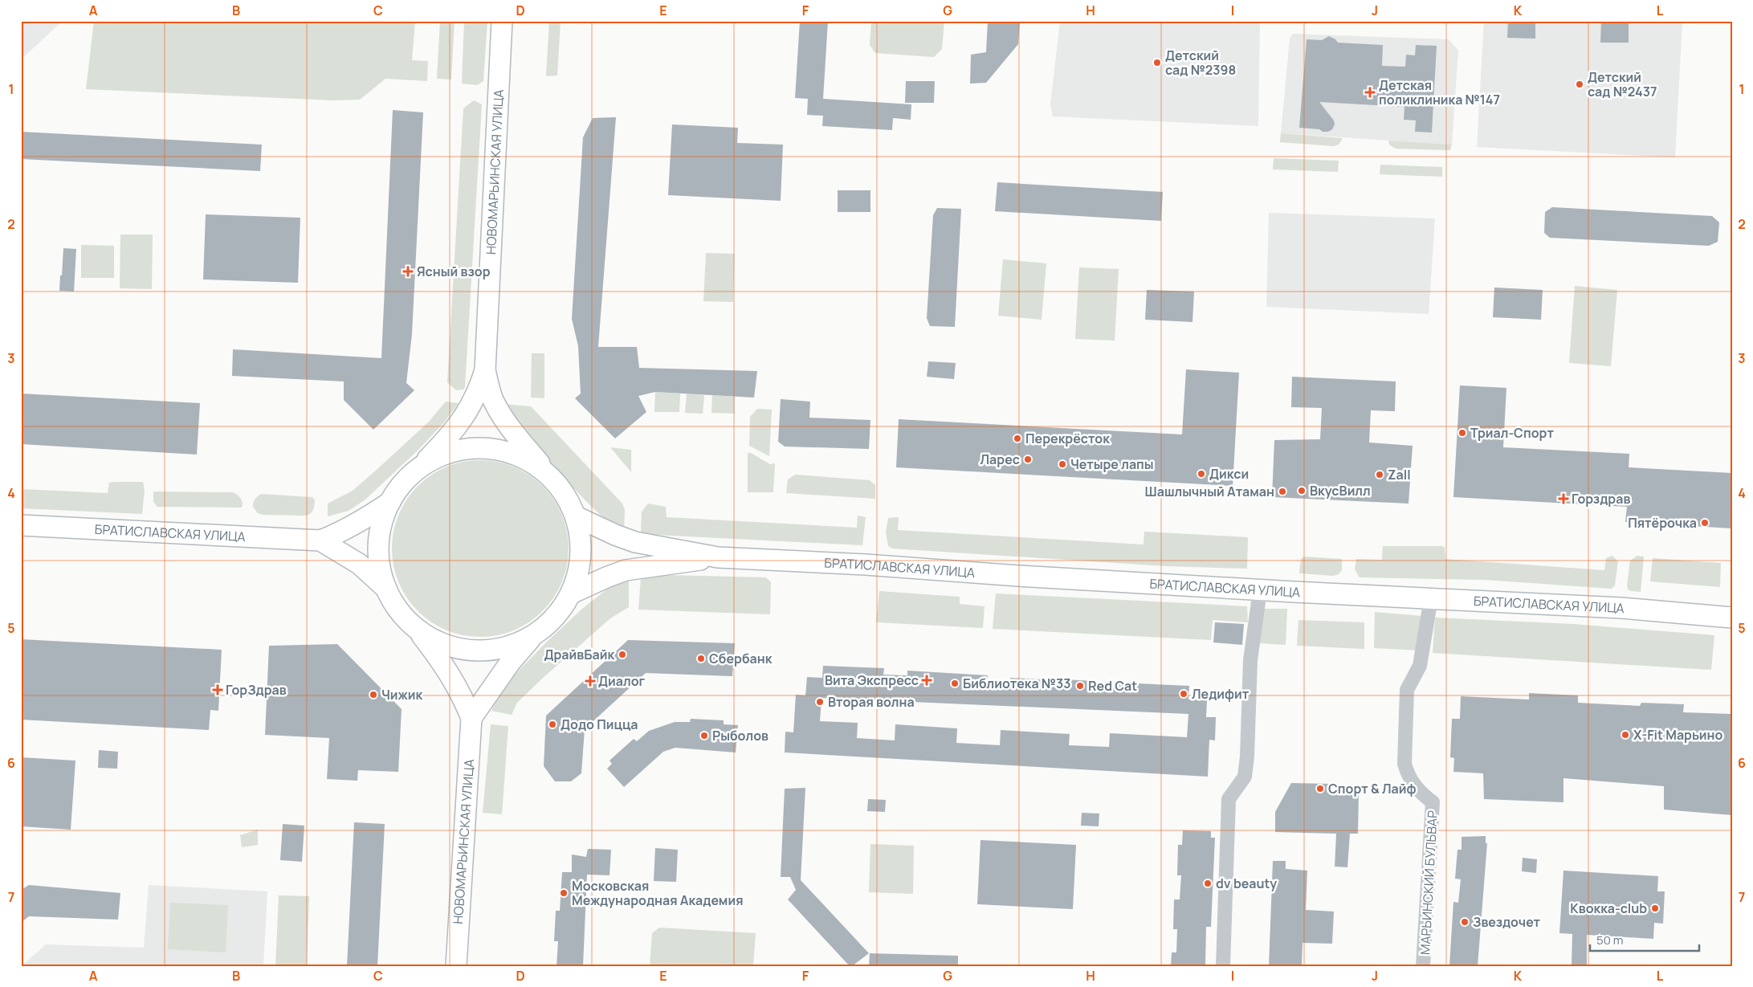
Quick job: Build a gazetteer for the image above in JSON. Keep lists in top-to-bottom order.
{
  "streets": {
    "main road": ["НОВОМАРЬИНСКАЯ УЛИЦА", "БРАТИСЛАВСКАЯ УЛИЦА"],
    "street": ["МАРЬИНСКИЙ БУЛЬВАР"]
  },
  "crossings": [
    ["НОВОМАРЬИНСКАЯ УЛИЦА", "БРАТИСЛАВСКАЯ УЛИЦА"],
    ["БРАТИСЛАВСКАЯ УЛИЦА", "МАРЬИНСКИЙ БУЛЬВАР"]
  ],
  "places": {
    "other": [
      "Детский сад №2398",
      "Детский сад №2437",
      "Триал-Спорт",
      "Перекрёсток",
      "Ларес",
      "Четыре лапы",
      "Дикси",
      "Zall",
      "ВкусВилл",
      "Шашлычный Атаман",
      "Пятёрочка",
      "ДрайвБайк",
      "Сбербанк",
      "Библиотека №33",
      "Red Cat",
      "Ледифит",
      "Чижик",
      "Вторая волна",
      "Додо Пицца",
      "X-Fit Марьино",
      "Рыболов",
      "Спорт & Лайф",
      "dv beauty",
      "Московская Международная Академия",
      "Квокка-club",
      "Звездочет"
    ],
    "health": [
      "Детская поликлиника №147",
      "Ясный взор",
      "Горздрав",
      "Вита Экспресс",
      "Диалог",
      "ГорЗдрав"
    ]
  },
  "scale_bar": "50 m",
  "grid": {
    "columns": [
      "A",
      "B",
      "C",
      "D",
      "E",
      "F",
      "G",
      "H",
      "I",
      "J",
      "K",
      "L"
    ],
    "rows": [
      "1",
      "2",
      "3",
      "4",
      "5",
      "6",
      "7"
    ]
  }
}
